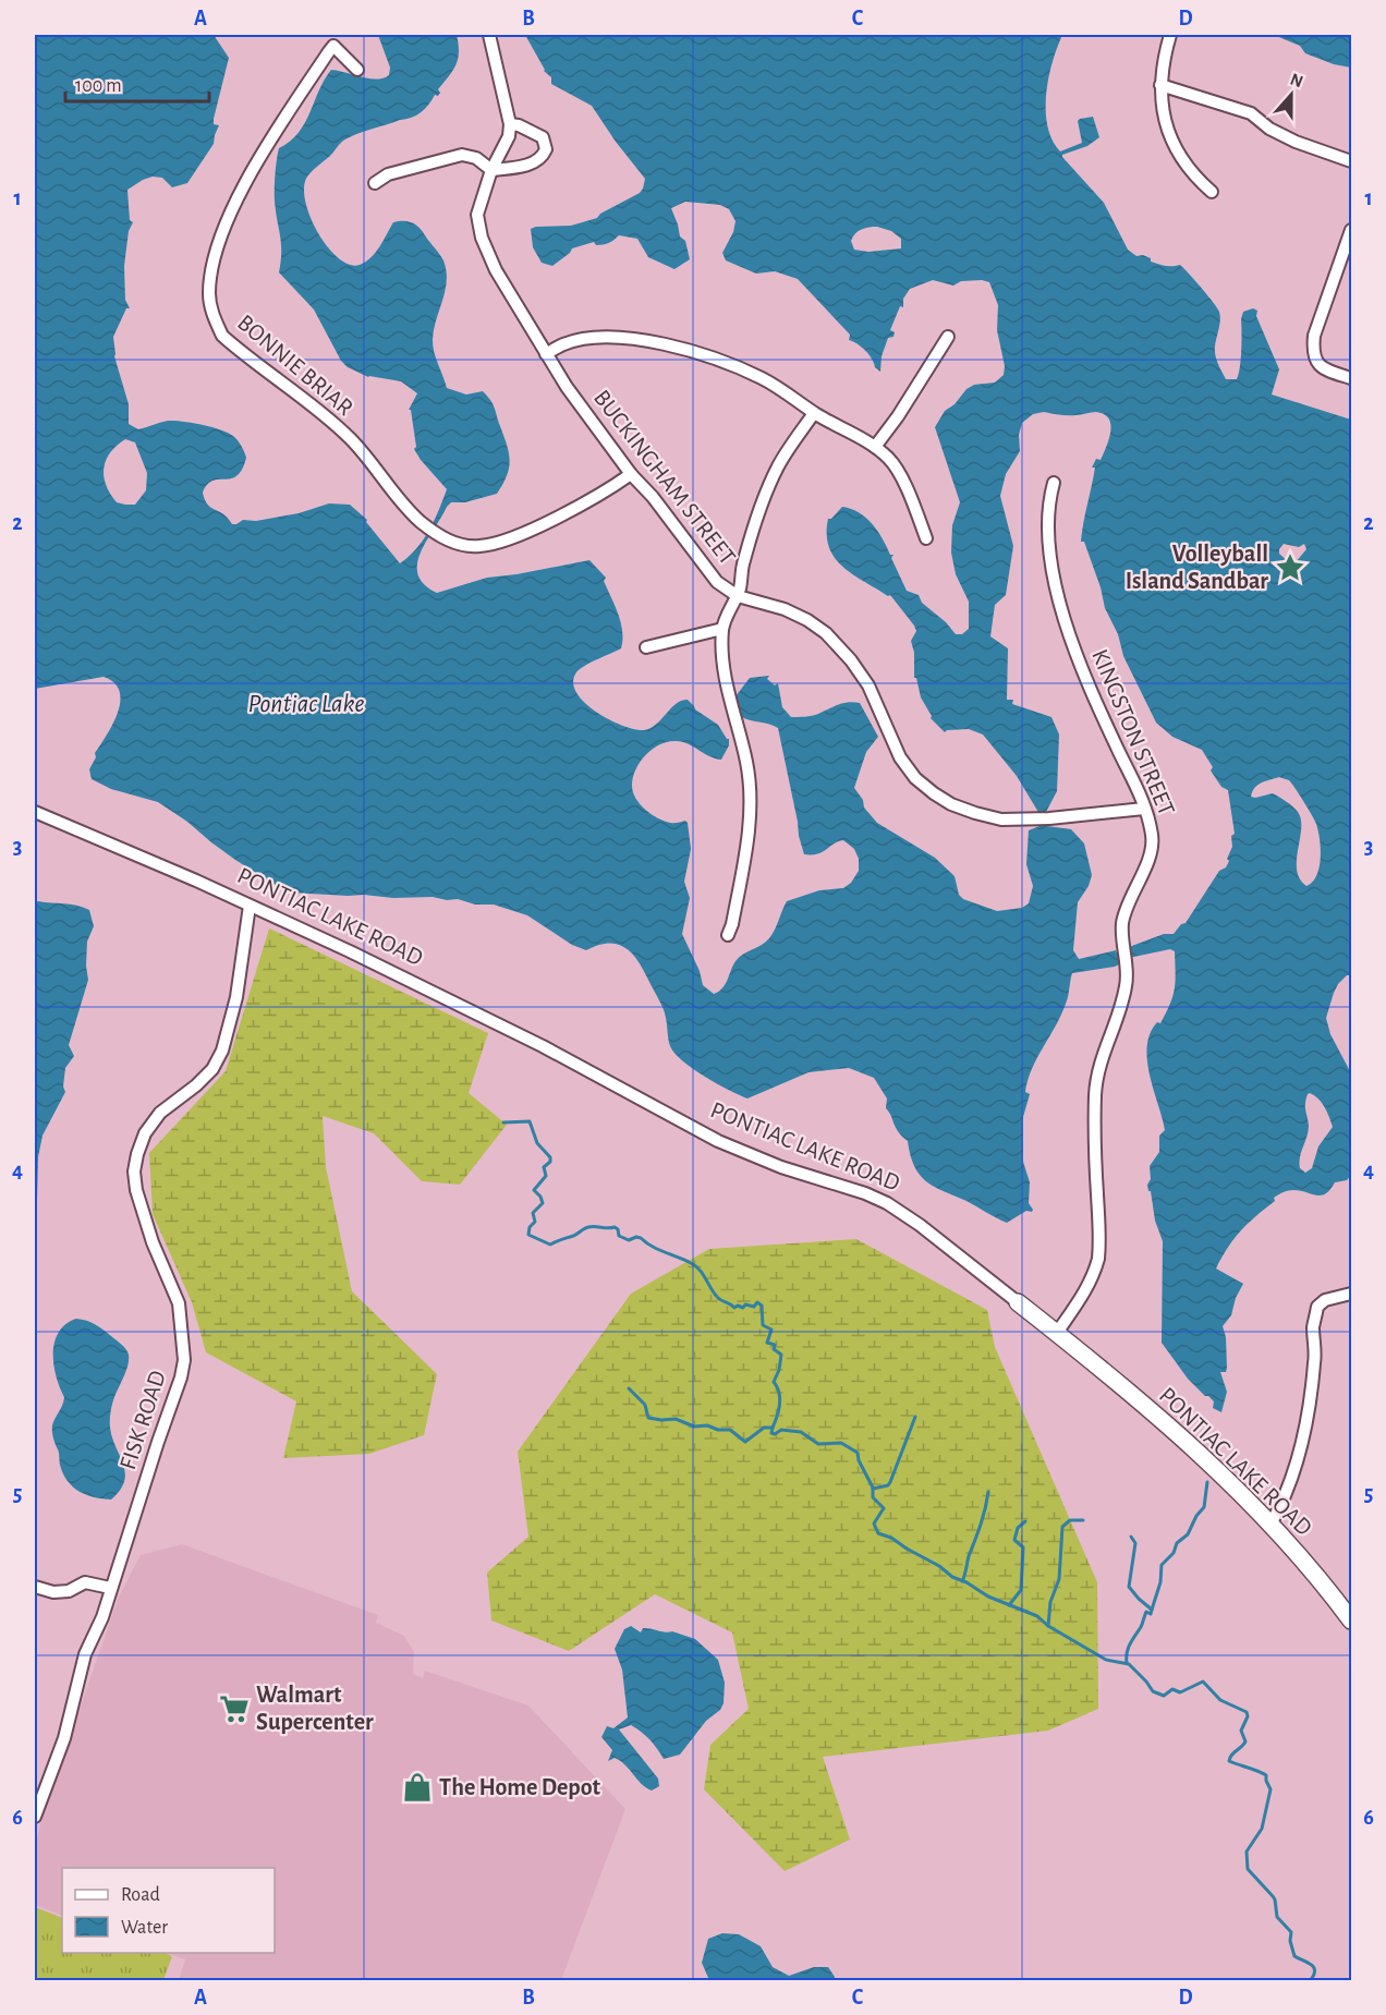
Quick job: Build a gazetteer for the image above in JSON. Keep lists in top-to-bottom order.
{
  "streets": {
    "street": [
      "BONNIE BRIAR",
      "BUCKINGHAM STREET",
      "KINGSTON STREET",
      "PONTIAC LAKE ROAD",
      "FISK ROAD"
    ]
  },
  "crossings": [
    ["BONNIE BRIAR", "BUCKINGHAM STREET"],
    ["BUCKINGHAM STREET", "KINGSTON STREET"],
    ["KINGSTON STREET", "PONTIAC LAKE ROAD"],
    ["PONTIAC LAKE ROAD", "FISK ROAD"]
  ],
  "water": ["Pontiac Lake"],
  "places": {
    "place": ["Volleyball Island Sandbar"],
    "supermarket": ["Walmart Supercenter"],
    "shop": ["The Home Depot"]
  },
  "legend": ["Road", "Water"],
  "scale_bar": "100 m",
  "north": "top",
  "grid": {
    "columns": [
      "A",
      "B",
      "C",
      "D"
    ],
    "rows": [
      "1",
      "2",
      "3",
      "4",
      "5",
      "6"
    ]
  }
}
